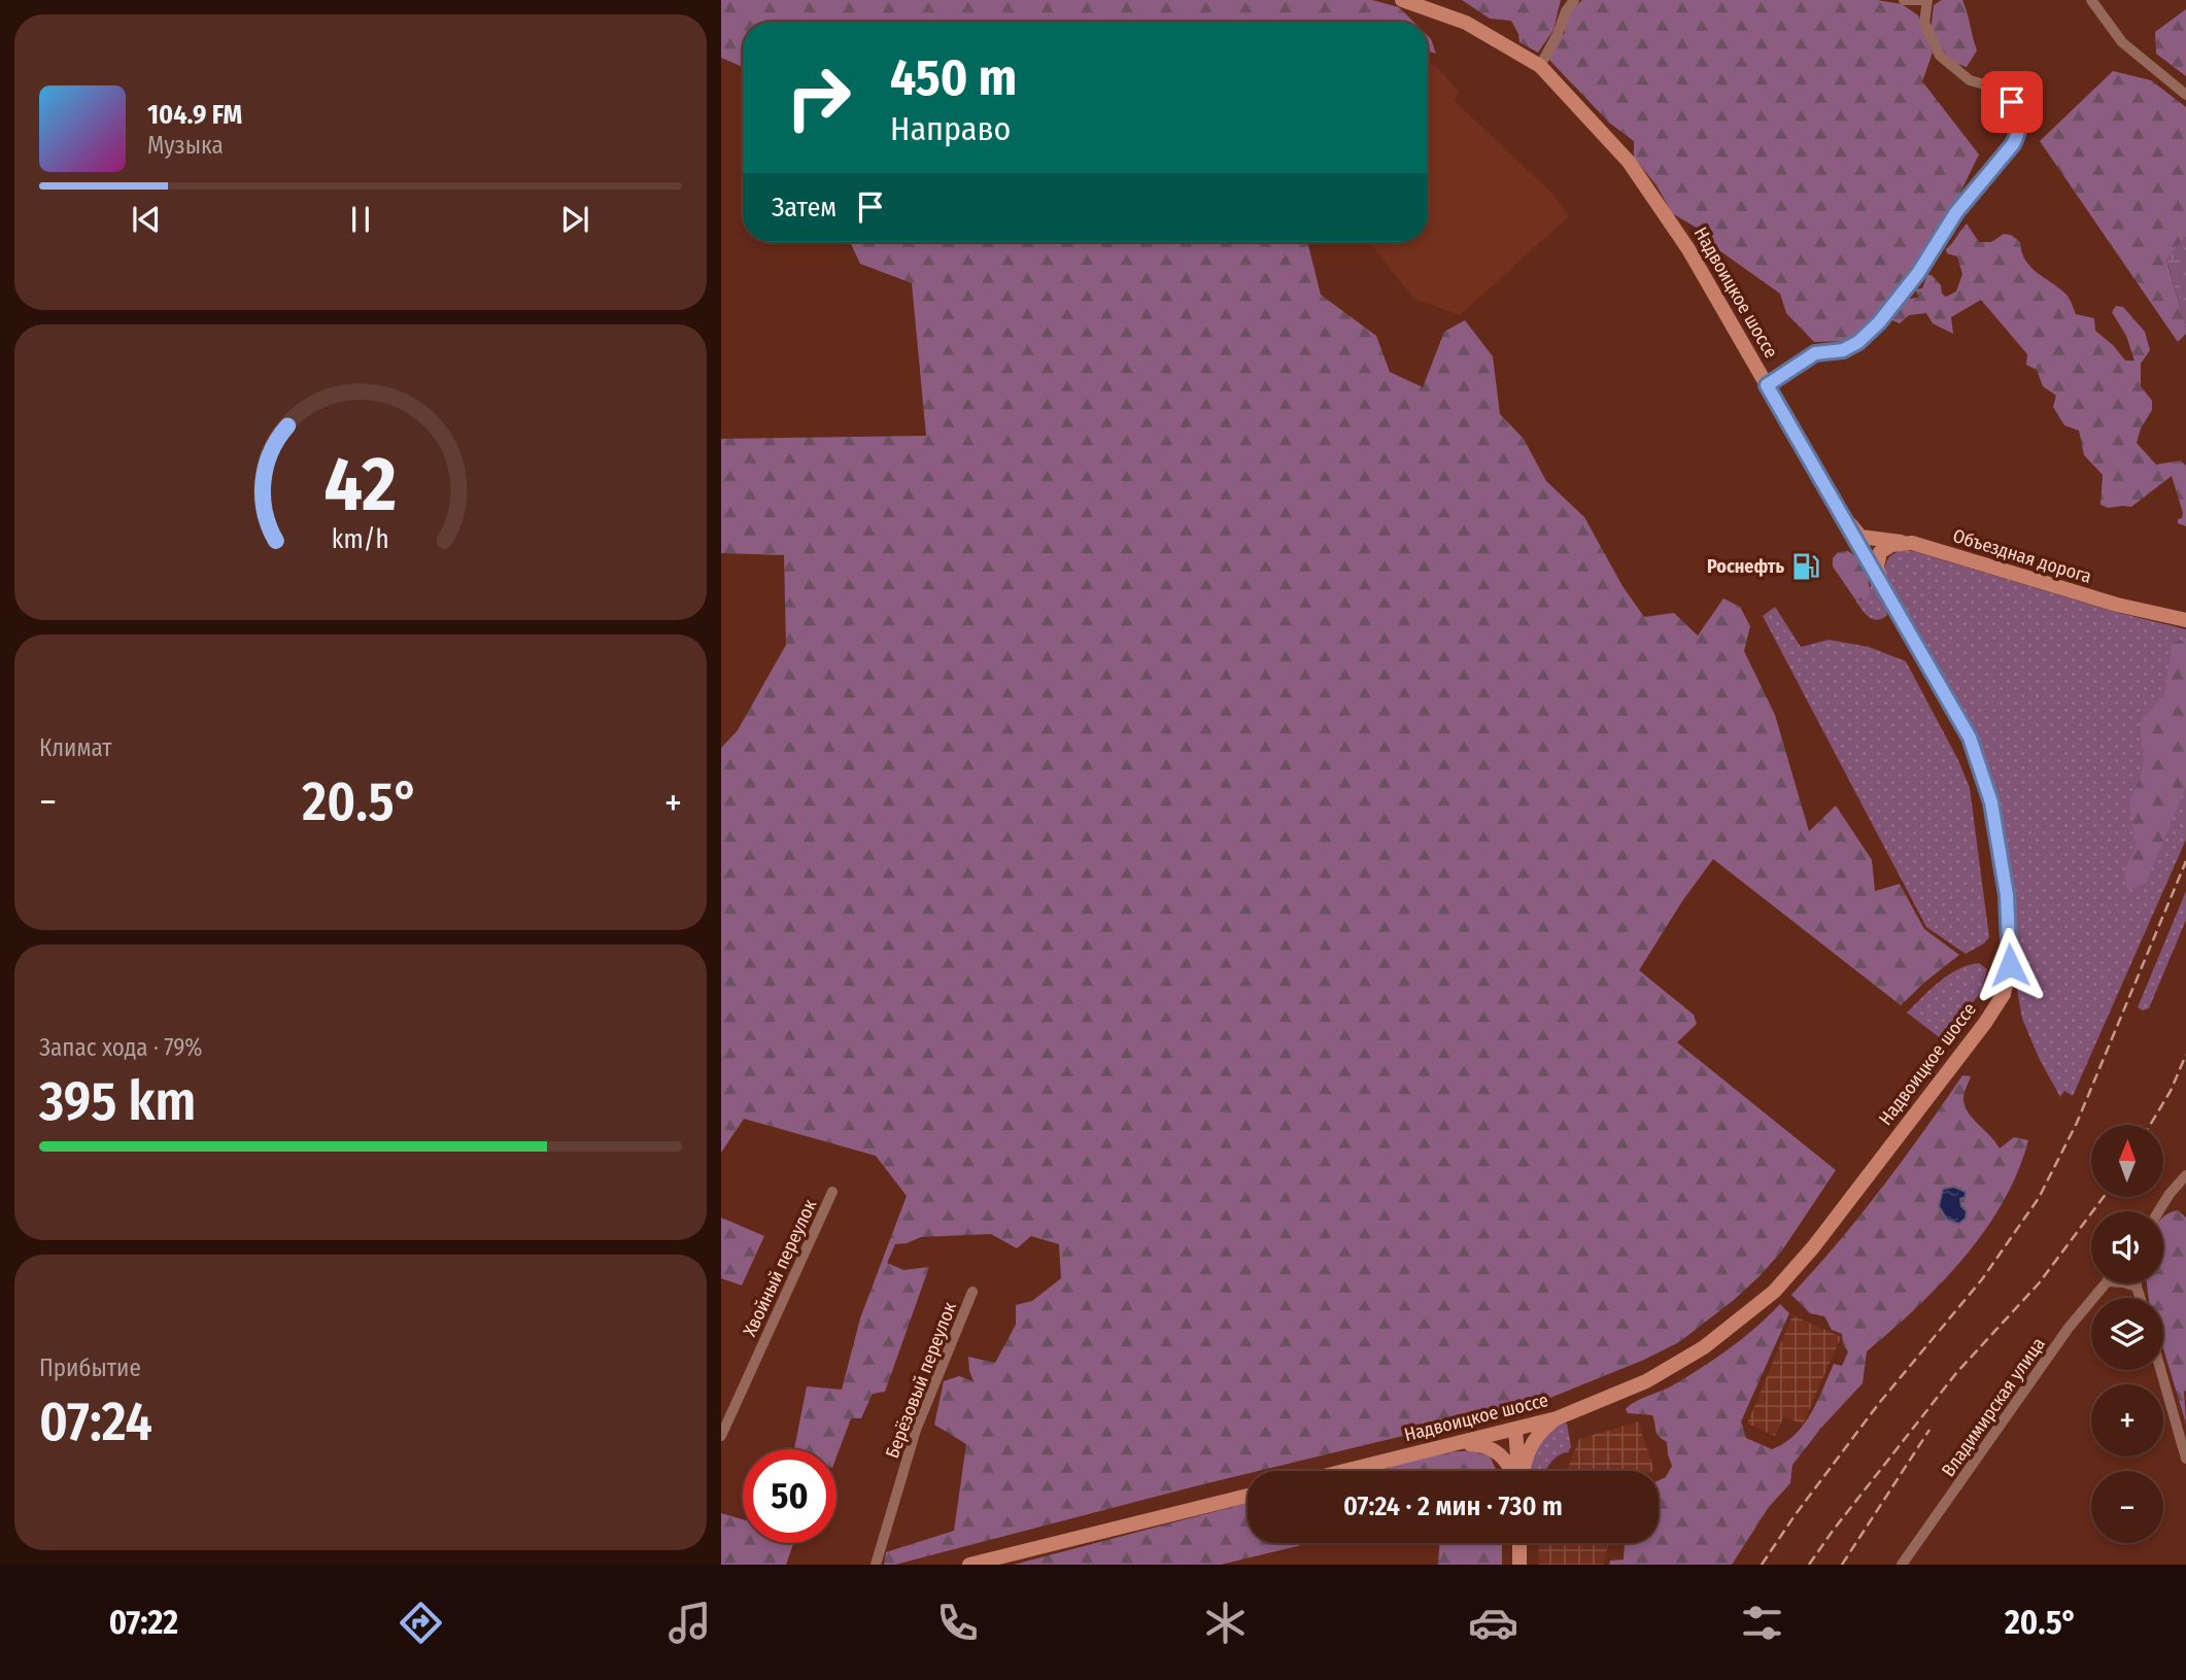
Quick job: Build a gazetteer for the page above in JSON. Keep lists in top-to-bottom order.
{
  "streets": {
    "main road": ["Надвоицкое шоссе", "Объездная дорога"],
    "street": ["Хвойный переулок", "Берёзовый переулок", "Владимирская улица"]
  },
  "crossings": [
    ["Надвоицкое шоссе", "Объездная дорога"]
  ],
  "places": {
    "fuel station": ["Роснефть"]
  },
  "north": "top",
  "page": {
    "turn": ["450 m", "Направо"],
    "song": ["104.9 FM", "Музыка"],
    "then": "Затем",
    "tile": [
      "Климат",
      ["Запас хода · 79%", "395 km"],
      ["Прибытие", "07:24"]
    ],
    "heat": ["−", "20.5°", "+"],
    "map_buttons": ["+", "−"],
    "limit": "50",
    "trip": "07:24 · 2 мин · 730 m",
    "tabs": ["07:22", "20.5°"],
    "gauge": ["42", "km/h"]
  }
}
